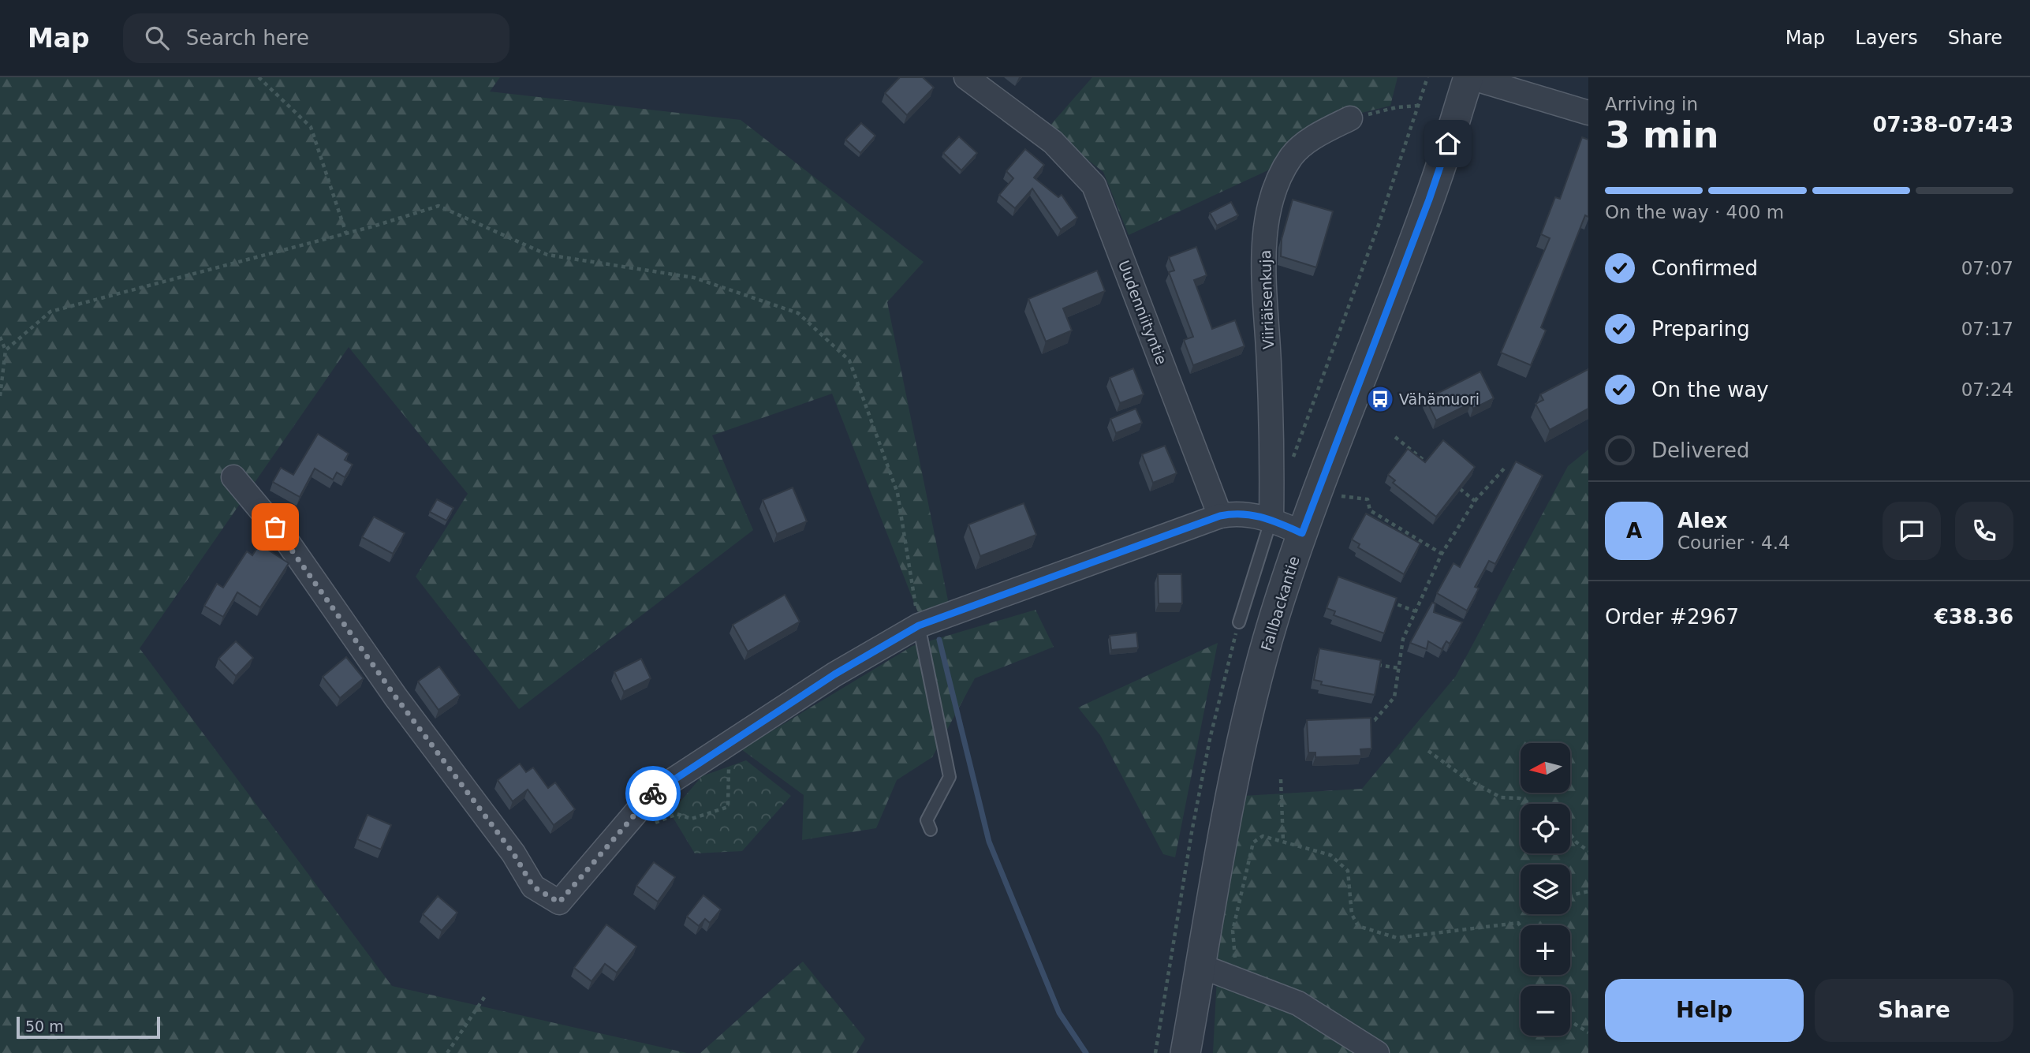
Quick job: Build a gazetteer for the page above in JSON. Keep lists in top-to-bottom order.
{
  "streets": {
    "street": ["Viiriäisenkuja", "Uudenniityntie", "Fallbackantie"]
  },
  "places": {
    "bus stop": ["Vähämuori"]
  },
  "scale_bar": "50 m",
  "north": "left",
  "page": {
    "header": "Map",
    "search": "Search here",
    "nav": ["Map", "Layers", "Share"],
    "heading": ["3 min", "Arriving in", "07:38–07:43"],
    "panel": [
      "Alex",
      "Courier · 4.4",
      "Order #2967",
      "€38.36"
    ],
    "bar": "On the way · 400 m",
    "list": [
      ["Confirmed", "07:07"],
      ["Preparing", "07:17"],
      ["On the way", "07:24"],
      "Delivered"
    ],
    "round": "A",
    "map_buttons": ["+", "−"],
    "buttons": ["Help", "Share"],
    "scale": "50 m"
  }
}
